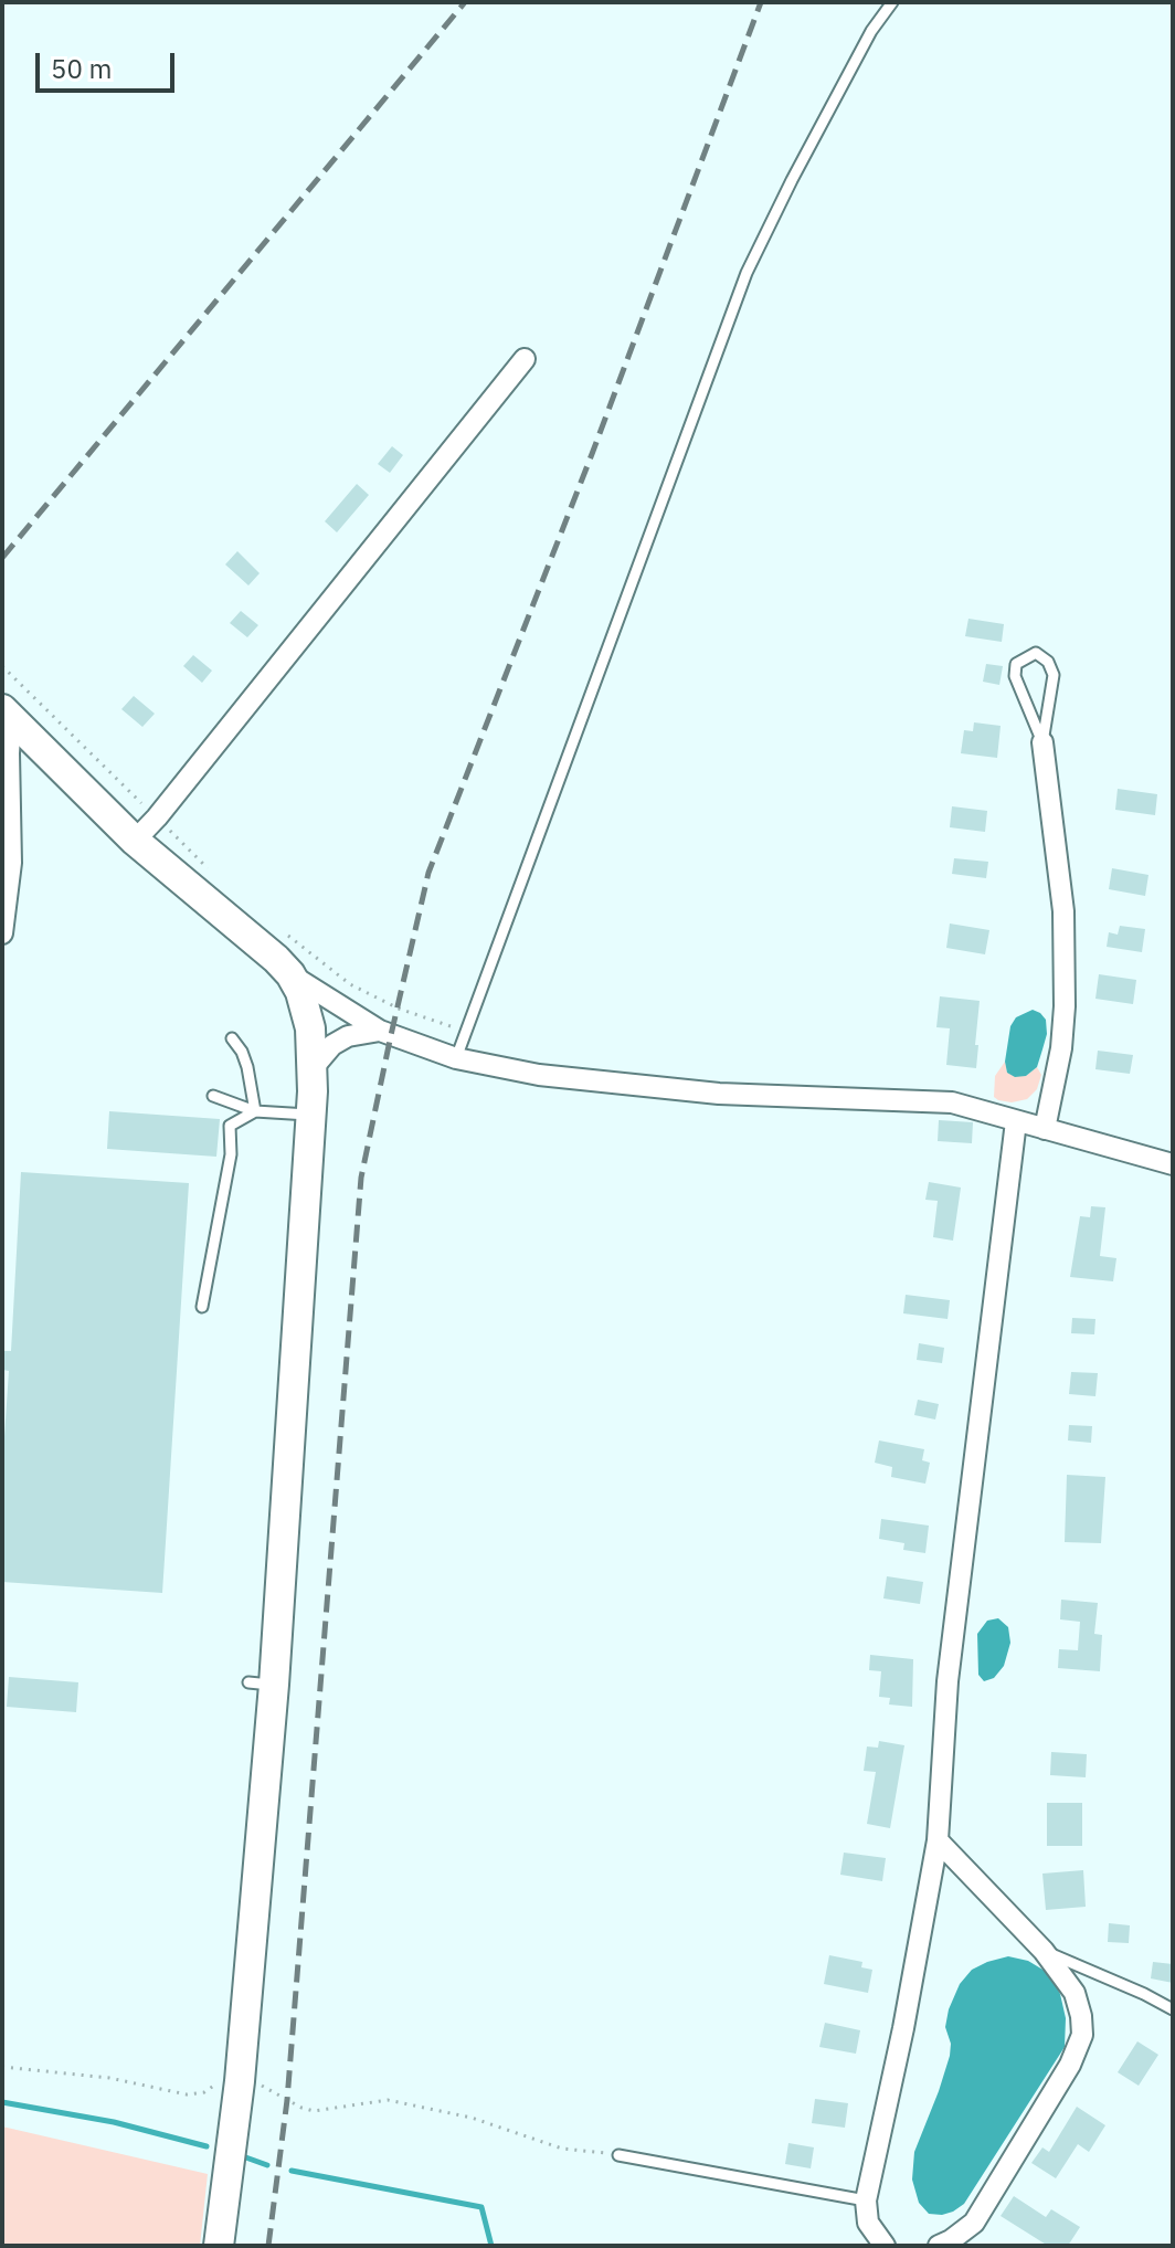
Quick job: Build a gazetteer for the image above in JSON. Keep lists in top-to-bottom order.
{
  "scale_bar": "50 m"
}
